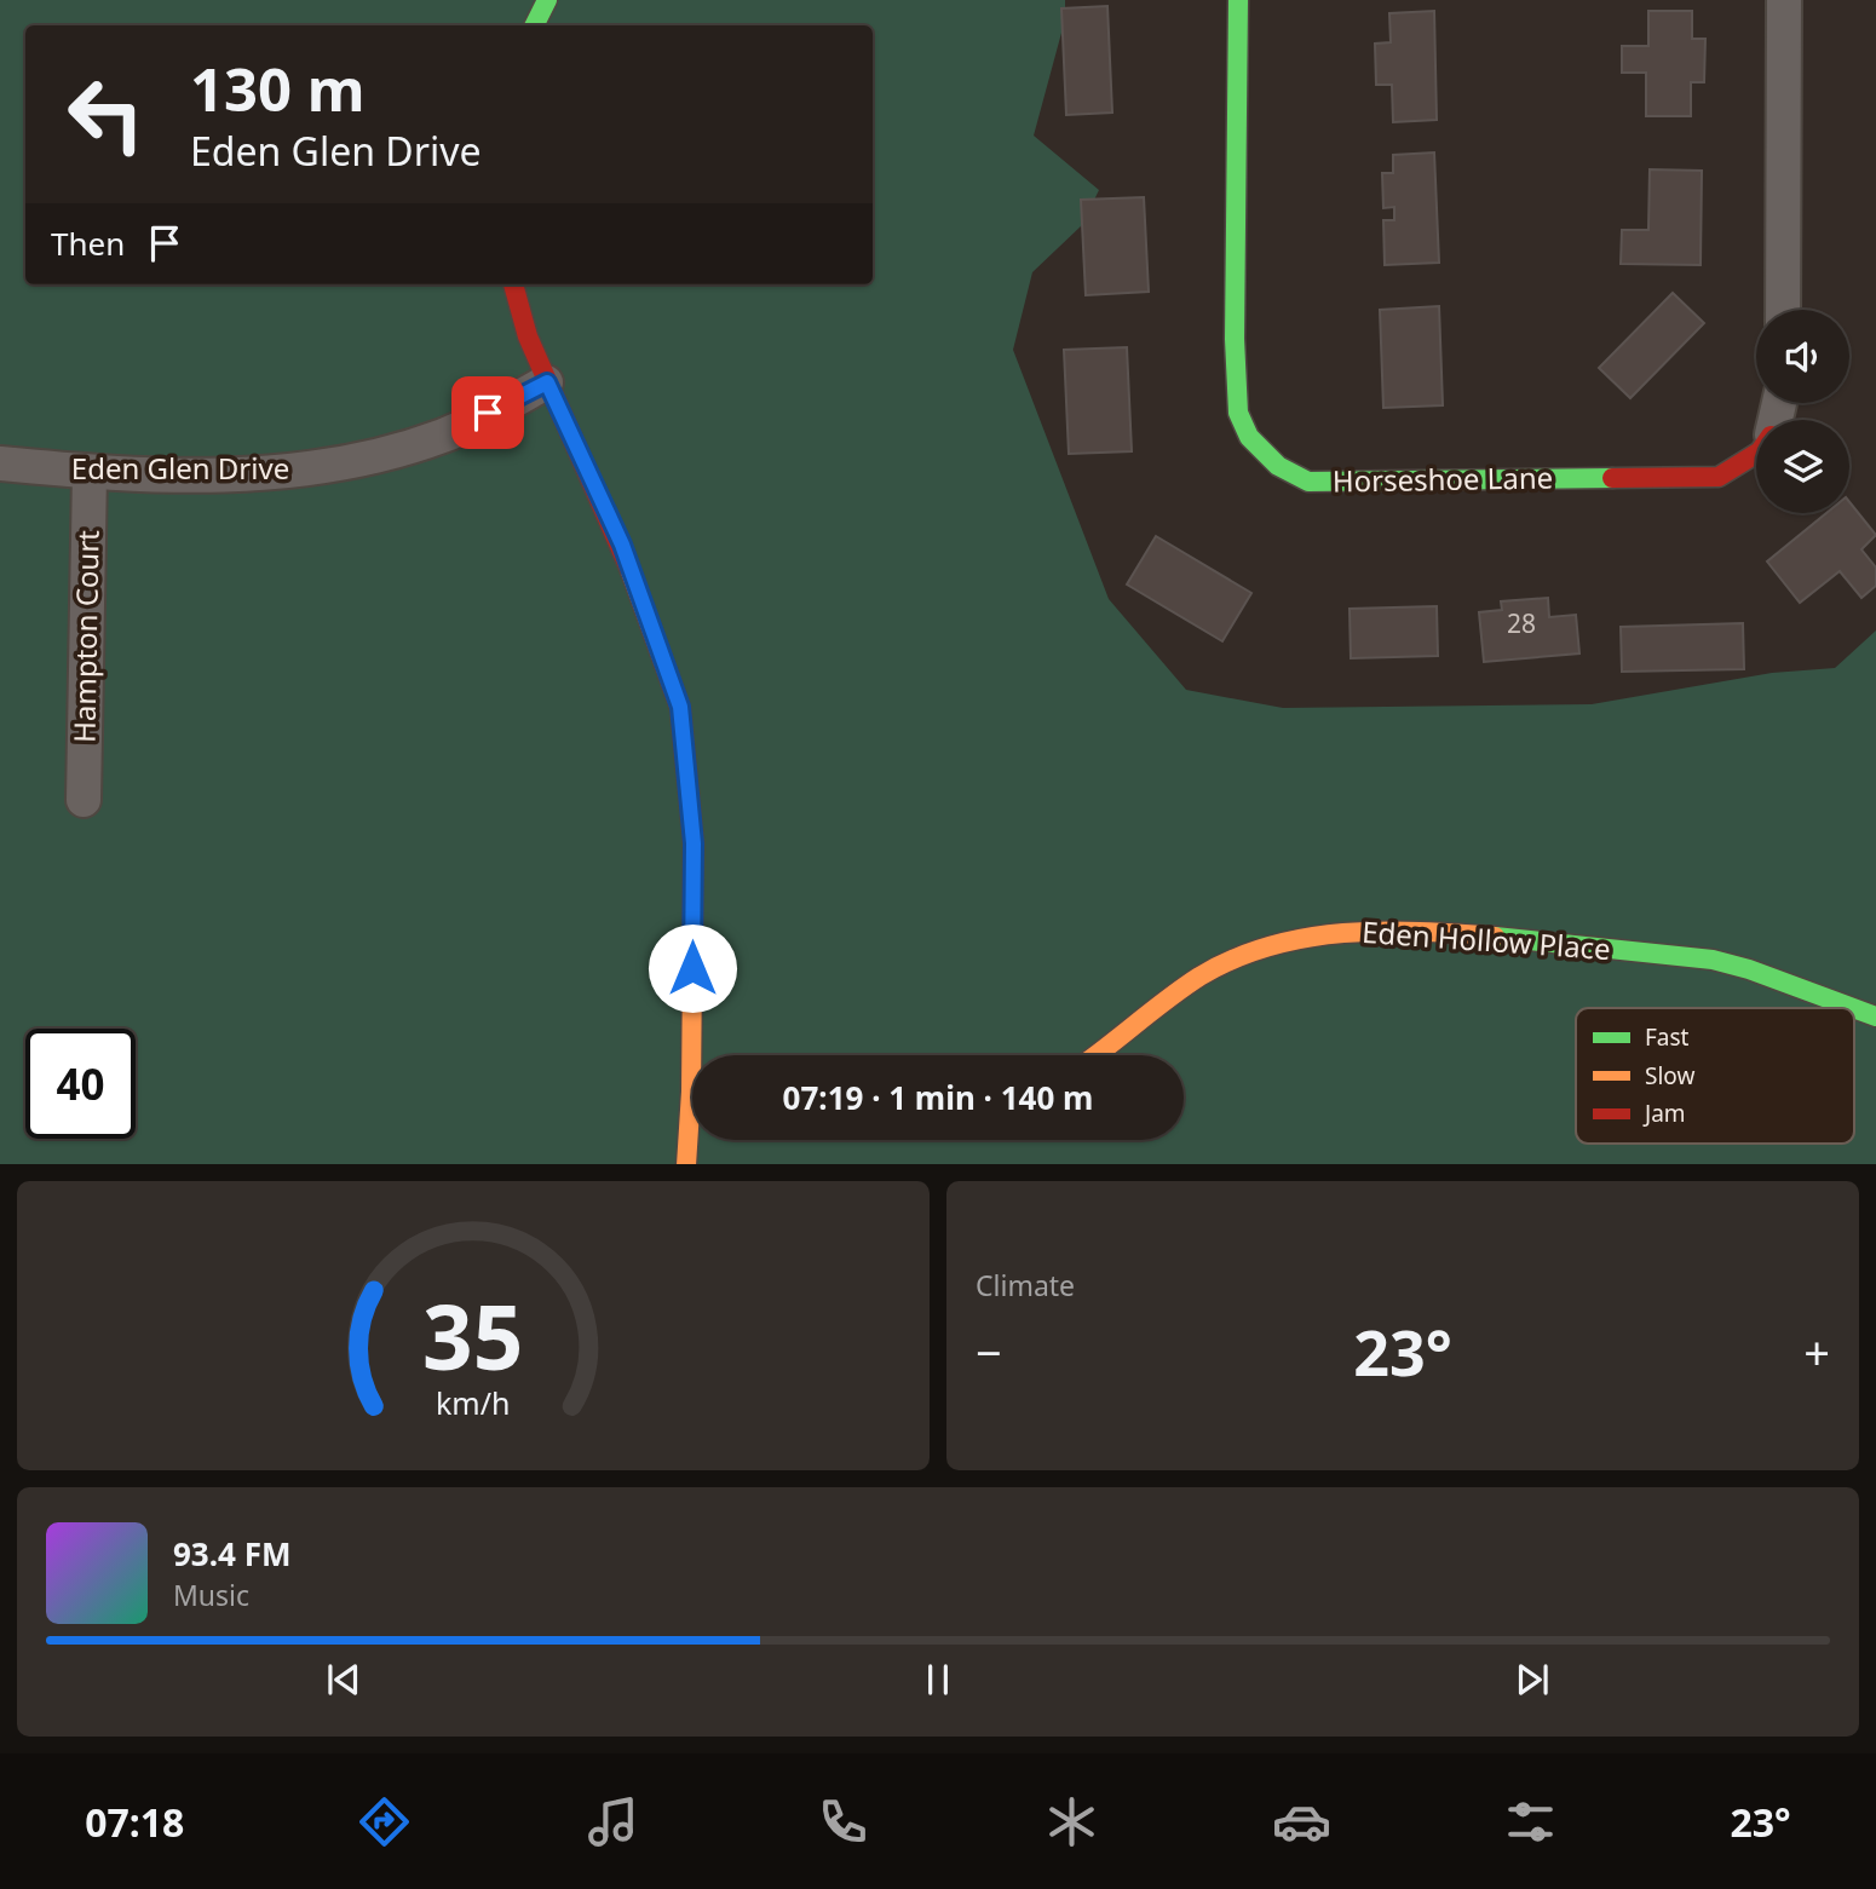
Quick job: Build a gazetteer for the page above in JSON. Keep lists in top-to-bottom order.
{
  "streets": {
    "street": [
      "Eden Glen Drive",
      "Horseshoe Lane",
      "Hampton Court",
      "Eden Hollow Place"
    ]
  },
  "crossings": [
    ["Eden Glen Drive", "Hampton Court"]
  ],
  "house_numbers": ["28"],
  "legend": ["Fast", "Slow", "Jam"],
  "page": {
    "turn": ["130 m", "Eden Glen Drive"],
    "then": "Then",
    "limit": "40",
    "trip": "07:19 · 1 min · 140 m",
    "tile": "Climate",
    "heat": ["−", "23°", "+"],
    "song": ["93.4 FM", "Music"],
    "tabs": ["07:18", "23°"],
    "gauge": ["35", "km/h"]
  }
}
